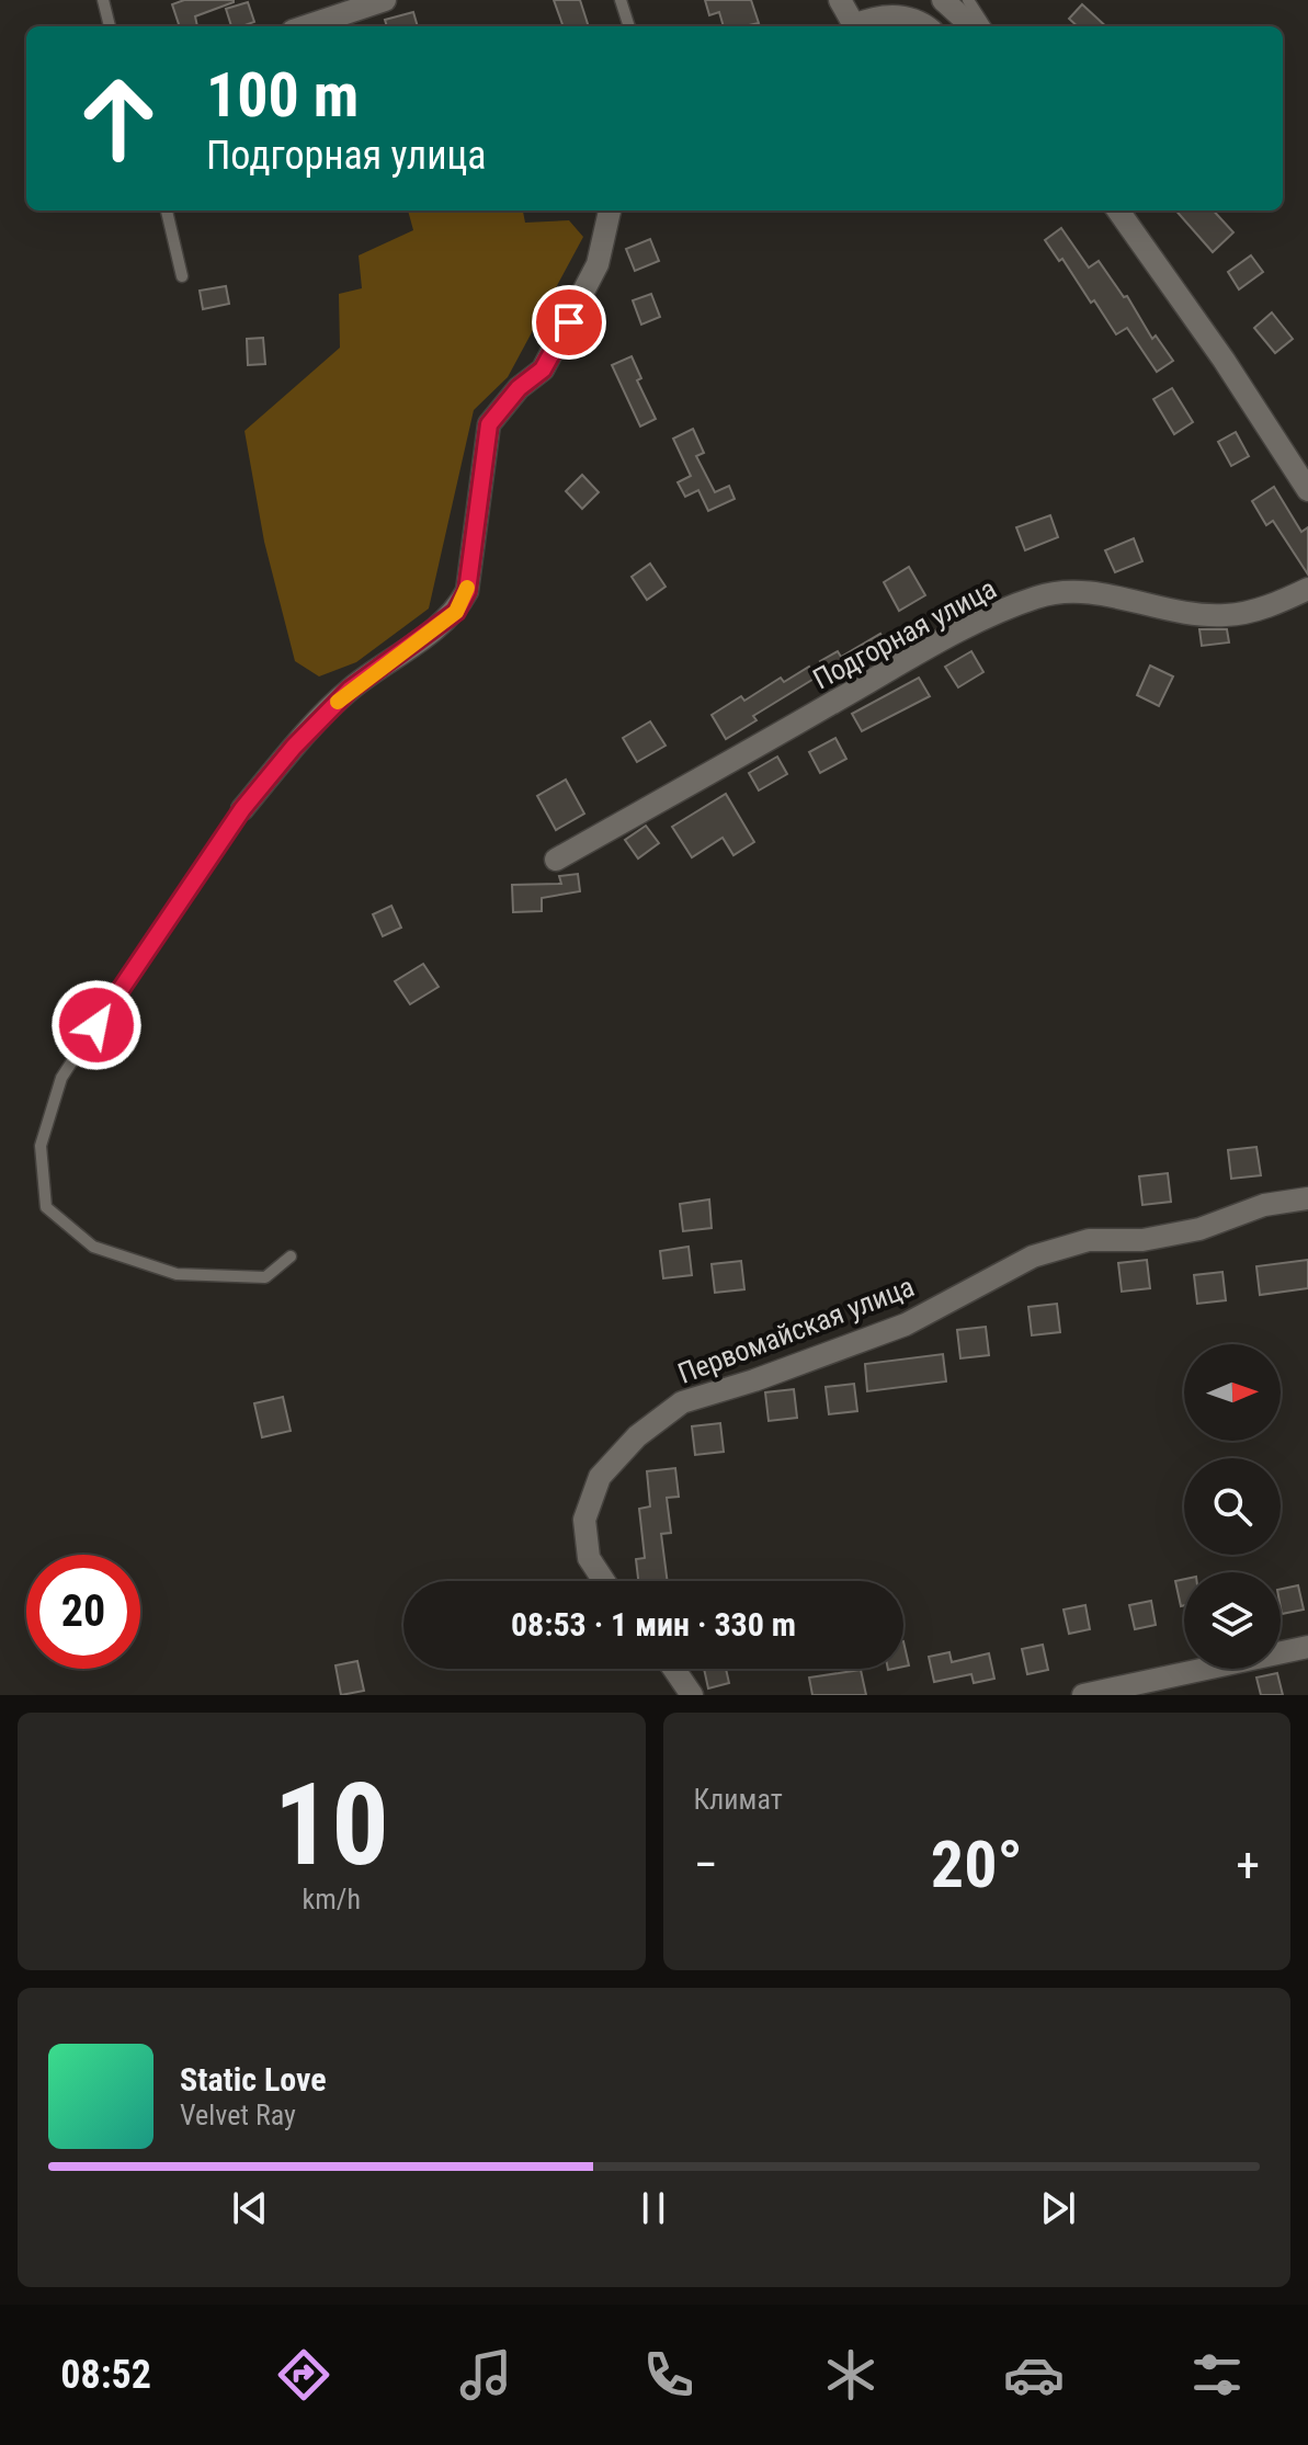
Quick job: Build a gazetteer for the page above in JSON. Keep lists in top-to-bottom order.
{
  "streets": {
    "street": ["Подгорная улица", "Первомайская улица"]
  },
  "north": "right",
  "page": {
    "turn": ["100 m", "Подгорная улица"],
    "limit": "20",
    "trip": "08:53 · 1 мин · 330 m",
    "tile": [
      ["10", "km/h"],
      "Климат"
    ],
    "heat": ["−", "20°", "+"],
    "song": ["Static Love", "Velvet Ray"],
    "tabs": "08:52"
  }
}
